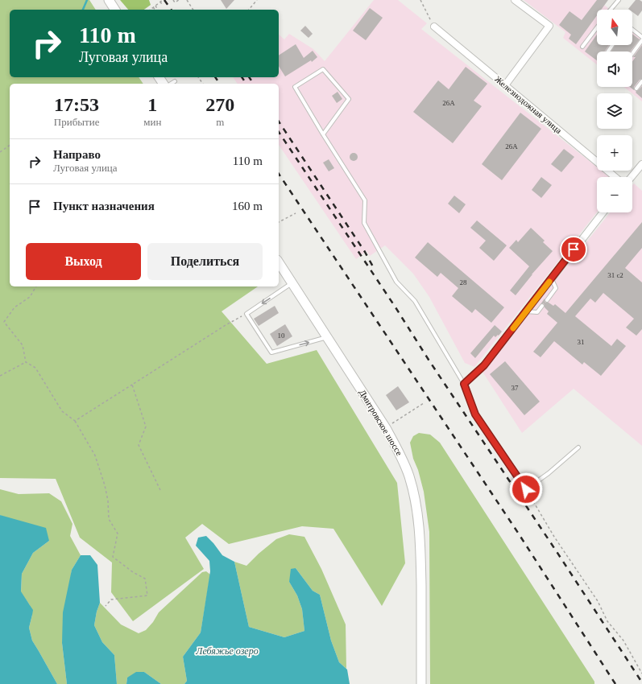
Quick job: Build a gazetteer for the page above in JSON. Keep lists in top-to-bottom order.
{
  "streets": {
    "main road": ["Дмитровское шоссе"],
    "street": ["Железнодожная улица"]
  },
  "water": ["Лебяжье озеро"],
  "house_numbers": [
    "26А",
    "26А",
    "31 с2",
    "28",
    "10",
    "31",
    "37"
  ],
  "north": "top",
  "page": {
    "map_buttons": ["+", "−"],
    "turn": ["110 m", "Луговая улица"],
    "eta": [
      "17:53",
      "Прибытие",
      "1",
      "мин",
      "270",
      "m"
    ],
    "list": [
      {
        "name": "Направо",
        "note": "Луговая улица",
        "value": "110 m"
      },
      {
        "name": "Пункт назначения",
        "value": "160 m"
      }
    ],
    "buttons": ["Выход", "Поделиться"]
  }
}
